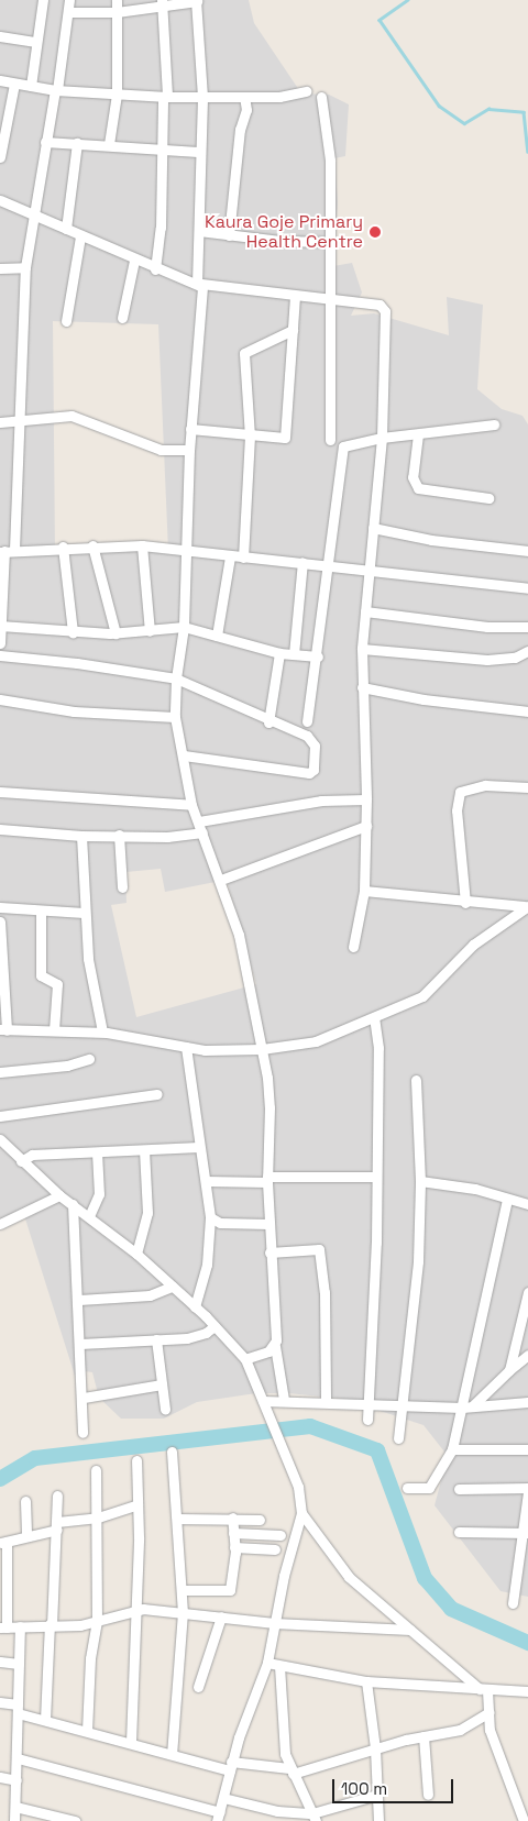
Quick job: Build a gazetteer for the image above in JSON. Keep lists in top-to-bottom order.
{
  "places": ["Kaura Goje Primary Health Centre"],
  "scale_bar": "100 m"
}
